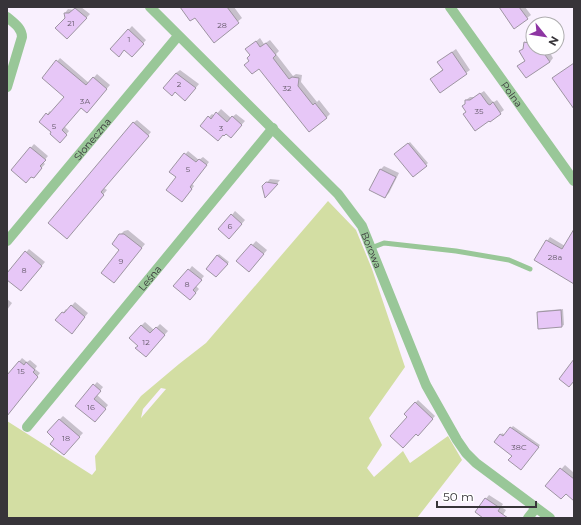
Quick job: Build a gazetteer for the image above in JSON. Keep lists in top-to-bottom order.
{
  "streets": {
    "street": [
      "Polna",
      "Słoneczna",
      "Borowa",
      "Leśna"
    ]
  },
  "crossings": [
    ["Słoneczna", "Borowa"],
    ["Borowa", "Leśna"]
  ],
  "house_numbers": [
    "21",
    "28",
    "1",
    "2",
    "32",
    "3A",
    "35",
    "5",
    "3",
    "5",
    "6",
    "28a",
    "9",
    "8",
    "8",
    "12",
    "15",
    "16",
    "18",
    "38C"
  ],
  "scale_bar": "50 m",
  "north": "bottom right"
}
